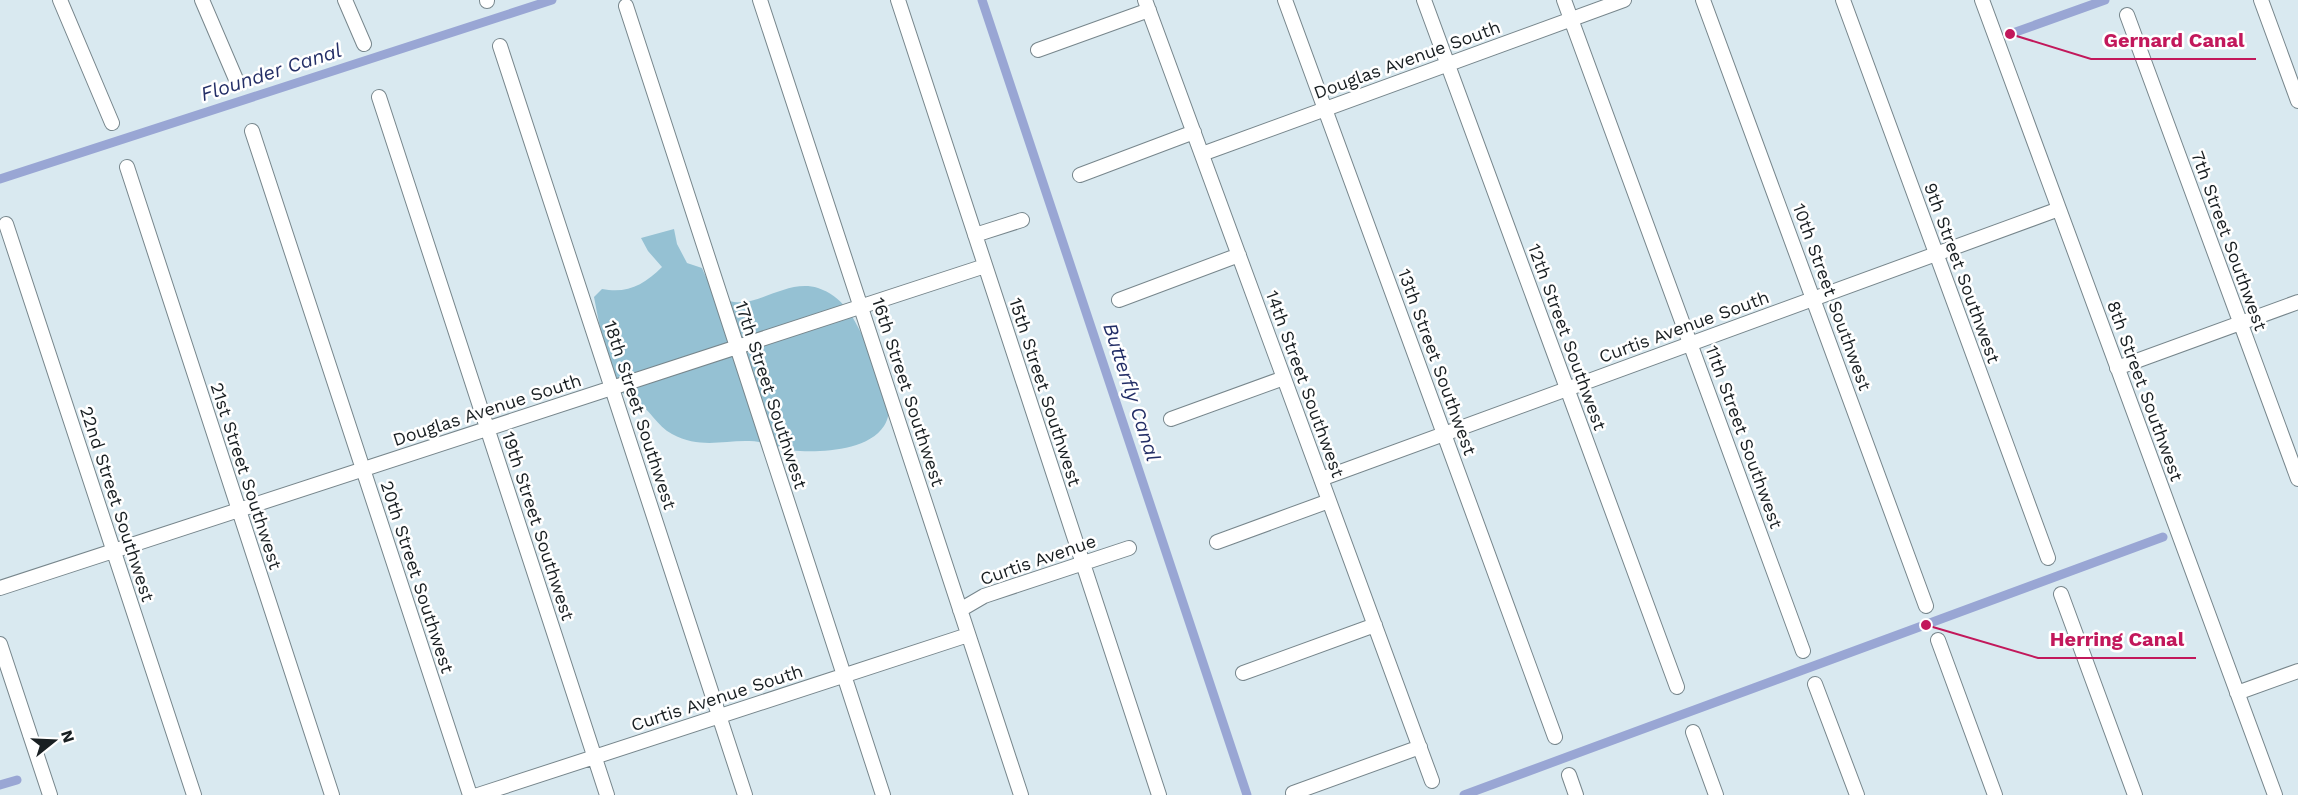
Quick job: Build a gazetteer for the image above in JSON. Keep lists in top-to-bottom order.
{
  "streets": {
    "street": [
      "Douglas Avenue South",
      "7th Street Southwest",
      "9th Street Southwest",
      "10th Street Southwest",
      "Curtis Avenue South",
      "12th Street Southwest",
      "13th Street Southwest",
      "14th Street Southwest",
      "8th Street Southwest",
      "16th Street Southwest",
      "15th Street Southwest",
      "17th Street Southwest",
      "18th Street Southwest",
      "11th Street Southwest",
      "21st Street Southwest",
      "22nd Street Southwest",
      "19th Street Southwest",
      "Curtis Avenue",
      "20th Street Southwest"
    ]
  },
  "crossings": [
    ["Douglas Avenue South", "12th Street Southwest"],
    ["Douglas Avenue South", "13th Street Southwest"],
    ["Douglas Avenue South", "14th Street Southwest"],
    ["Douglas Avenue South", "16th Street Southwest"],
    ["Douglas Avenue South", "15th Street Southwest"],
    ["Douglas Avenue South", "17th Street Southwest"],
    ["Douglas Avenue South", "18th Street Southwest"],
    ["Douglas Avenue South", "11th Street Southwest"],
    ["Douglas Avenue South", "21st Street Southwest"],
    ["Douglas Avenue South", "22nd Street Southwest"],
    ["Douglas Avenue South", "19th Street Southwest"],
    ["Douglas Avenue South", "20th Street Southwest"],
    ["9th Street Southwest", "Curtis Avenue South"],
    ["10th Street Southwest", "Curtis Avenue South"],
    ["Curtis Avenue South", "12th Street Southwest"],
    ["Curtis Avenue South", "13th Street Southwest"],
    ["Curtis Avenue South", "14th Street Southwest"],
    ["Curtis Avenue South", "8th Street Southwest"],
    ["Curtis Avenue South", "16th Street Southwest"],
    ["Curtis Avenue South", "17th Street Southwest"],
    ["Curtis Avenue South", "18th Street Southwest"],
    ["Curtis Avenue South", "11th Street Southwest"],
    ["Curtis Avenue South", "19th Street Southwest"],
    ["16th Street Southwest", "Curtis Avenue"],
    ["15th Street Southwest", "Curtis Avenue"]
  ],
  "water": ["Flounder Canal", "Butterfly Canal"],
  "places": ["Gernard Canal", "Herring Canal"],
  "north": "right"
}
